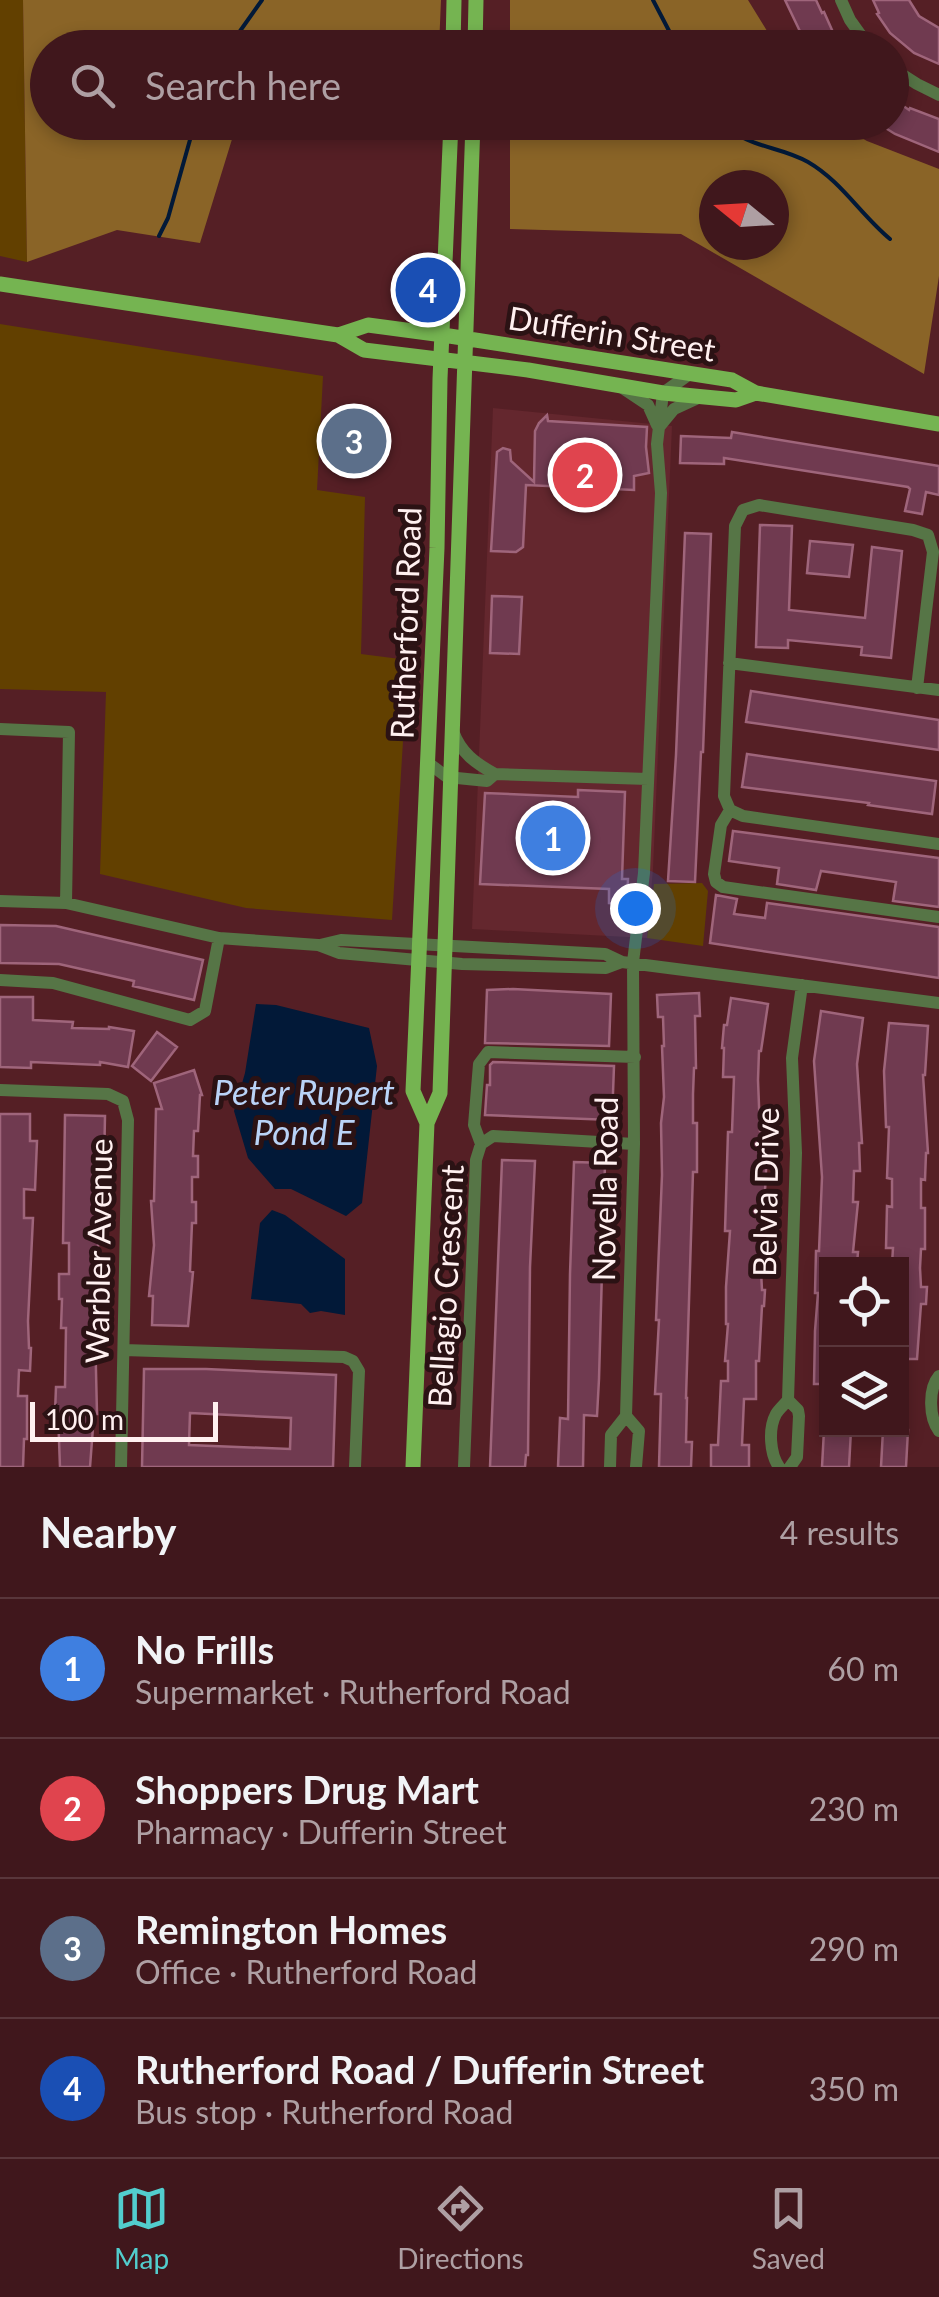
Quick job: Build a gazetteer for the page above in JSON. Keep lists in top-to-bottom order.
{
  "streets": {
    "main road": ["Dufferin Street", "Rutherford Road"],
    "street": [
      "Novella Road",
      "Belvia Drive",
      "Warbler Avenue",
      "Bellagio Crescent"
    ]
  },
  "crossings": [
    ["Dufferin Street", "Rutherford Road"],
    ["Dufferin Street", "Novella Road"],
    ["Novella Road", "Bellagio Crescent"]
  ],
  "water": ["Peter Rupert Pond E"],
  "scale_bar": "100 m",
  "north": "left",
  "page": {
    "search": "Search here",
    "pins": [
      "4",
      "3",
      "2",
      "1"
    ],
    "scale": "100 m",
    "heading": ["Nearby", "4 results"],
    "list": [
      {
        "mark": "1",
        "name": "No Frills",
        "note": "Supermarket · Rutherford Road",
        "value": "60 m"
      },
      {
        "mark": "2",
        "name": "Shoppers Drug Mart",
        "note": "Pharmacy · Dufferin Street",
        "value": "230 m"
      },
      {
        "mark": "3",
        "name": "Remington Homes",
        "note": "Office · Rutherford Road",
        "value": "290 m"
      },
      {
        "mark": "4",
        "name": "Rutherford Road / Dufferin Street",
        "note": "Bus stop · Rutherford Road",
        "value": "350 m"
      }
    ],
    "nav": ["Map", "Directions", "Saved"]
  }
}
